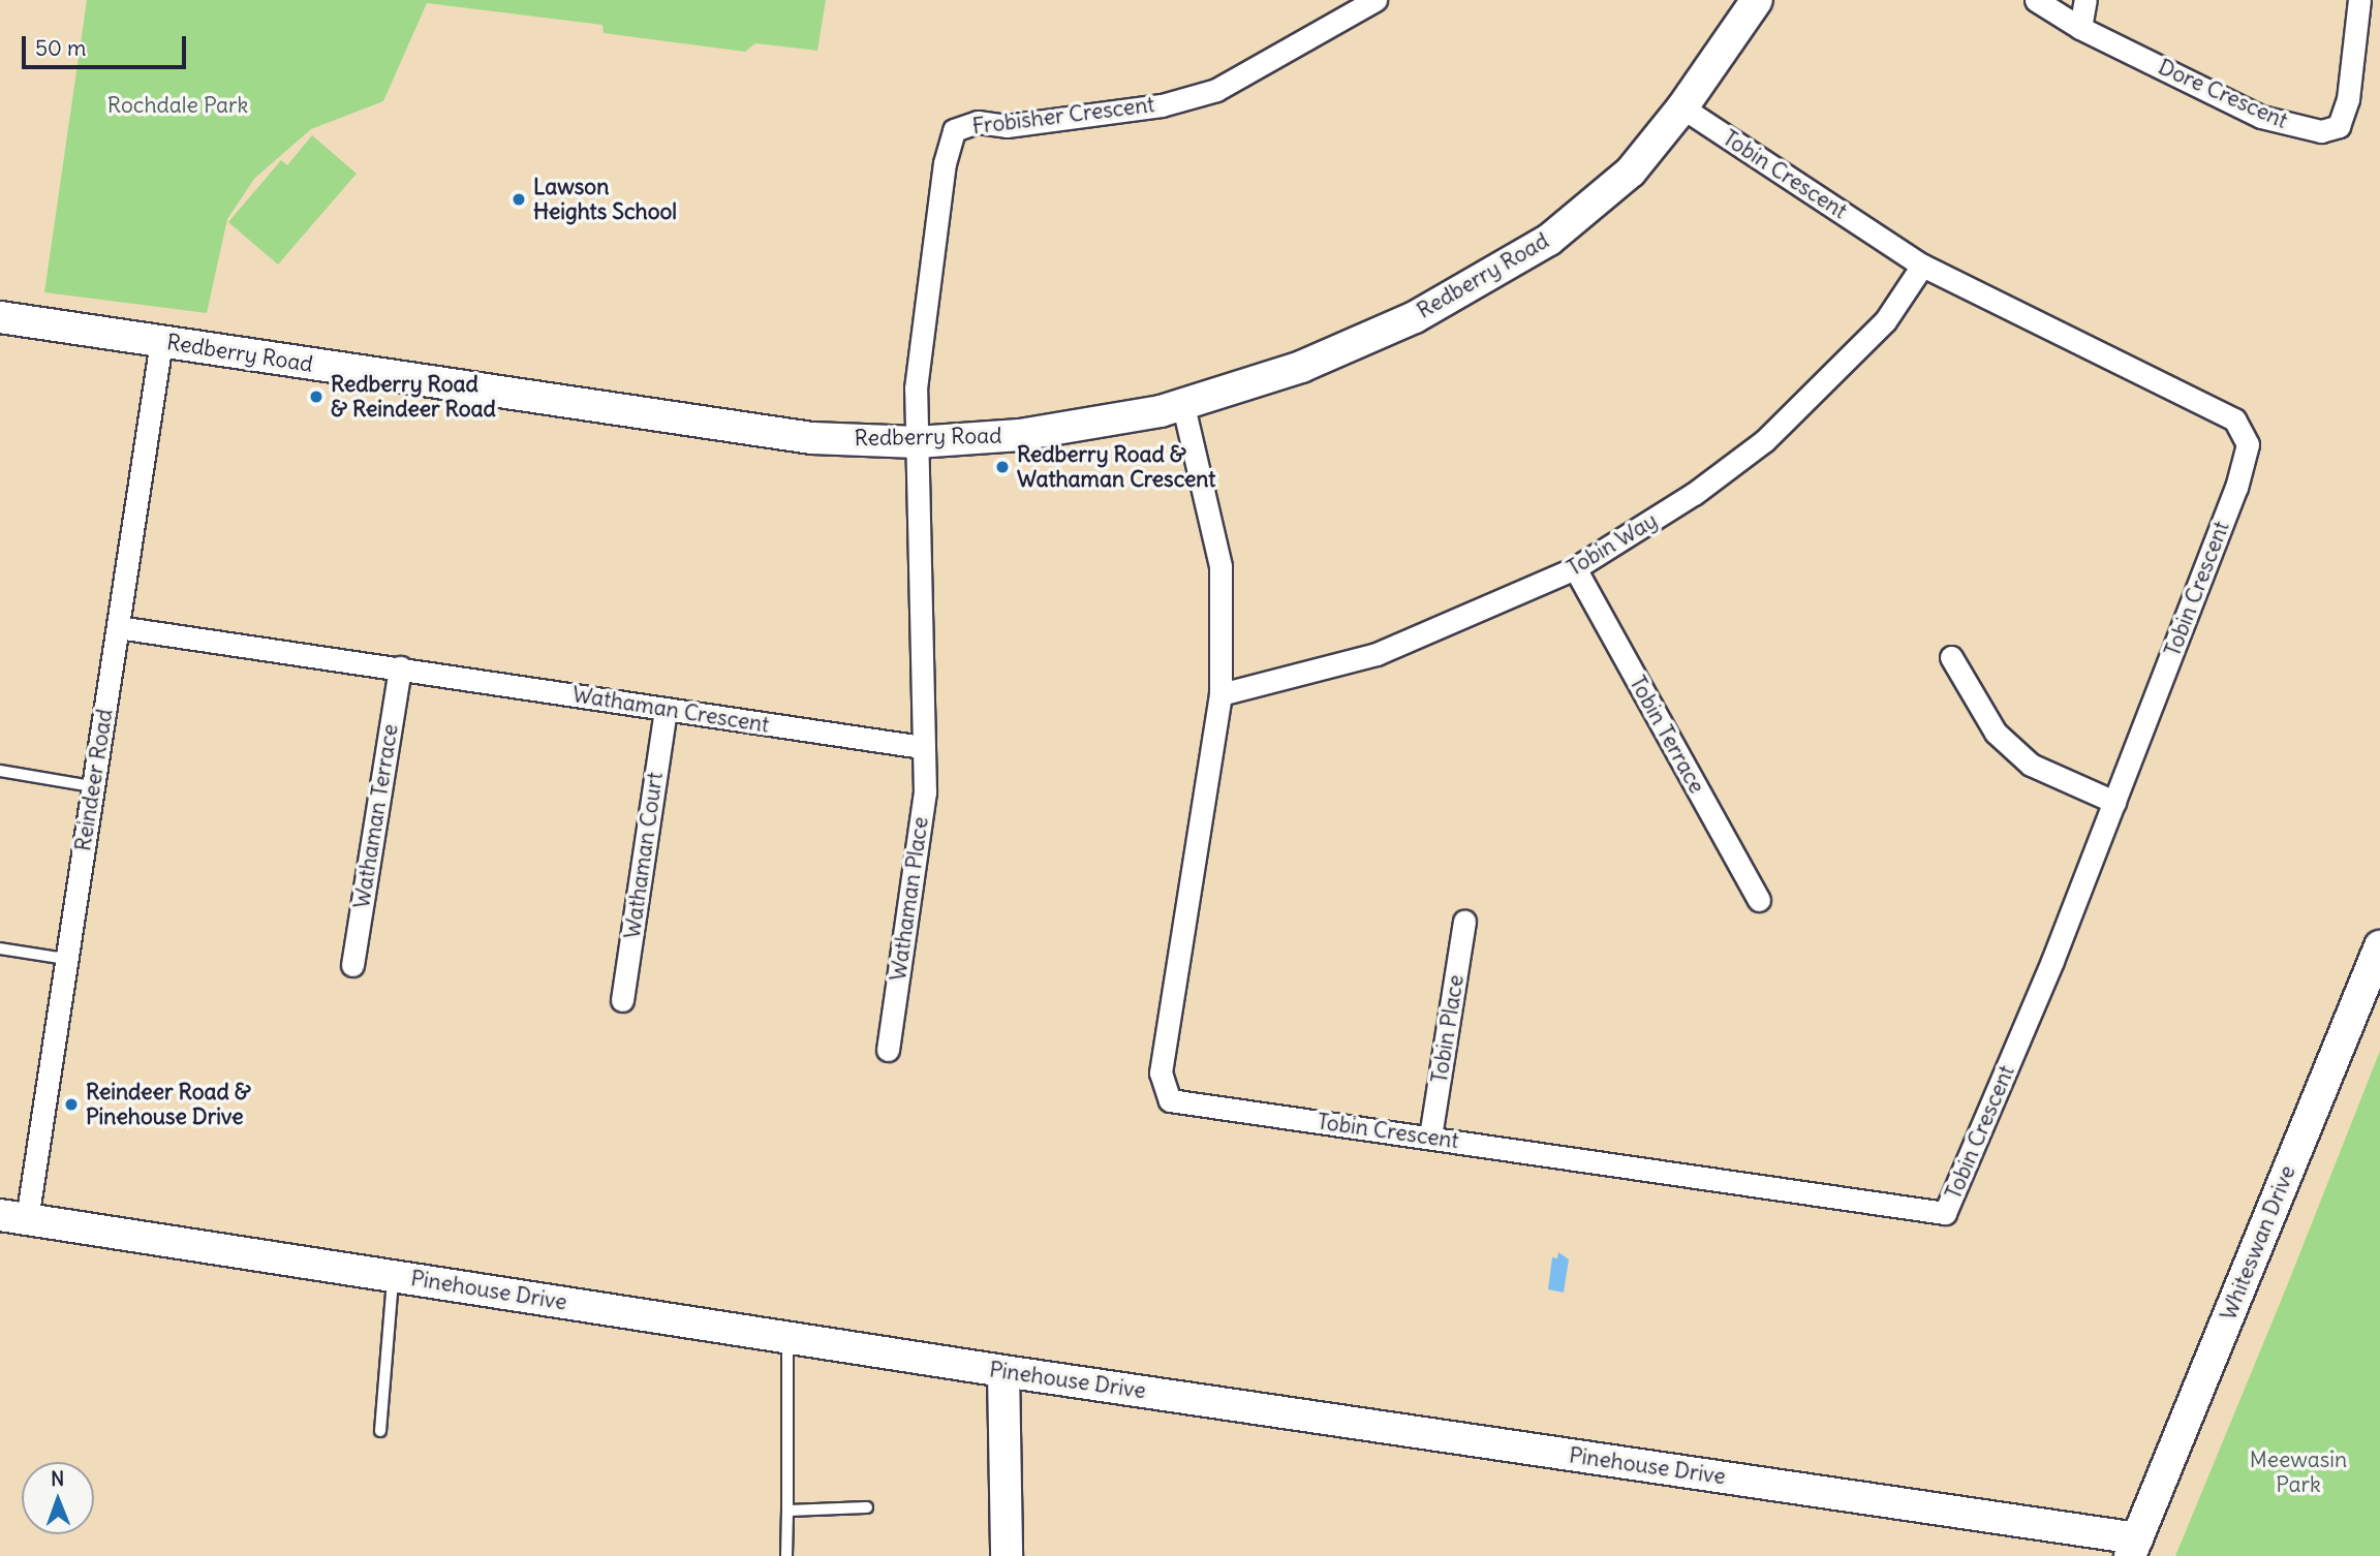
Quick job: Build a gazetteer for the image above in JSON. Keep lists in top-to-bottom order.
{
  "streets": {
    "street": [
      "Dore Crescent",
      "Frobisher Crescent",
      "Tobin Crescent",
      "Redberry Road",
      "Tobin Way",
      "Wathaman Crescent",
      "Tobin Terrace",
      "Reindeer Road",
      "Wathaman Terrace",
      "Wathaman Court",
      "Wathaman Place",
      "Tobin Place",
      "Whiteswan Drive",
      "Pinehouse Drive"
    ]
  },
  "crossings": [
    ["Frobisher Crescent", "Redberry Road"],
    ["Tobin Crescent", "Redberry Road"],
    ["Tobin Crescent", "Tobin Way"],
    ["Tobin Crescent", "Tobin Place"],
    ["Redberry Road", "Reindeer Road"],
    ["Tobin Way", "Tobin Terrace"],
    ["Wathaman Crescent", "Reindeer Road"],
    ["Wathaman Crescent", "Wathaman Terrace"],
    ["Wathaman Crescent", "Wathaman Court"],
    ["Wathaman Crescent", "Wathaman Place"],
    ["Reindeer Road", "Pinehouse Drive"],
    ["Whiteswan Drive", "Pinehouse Drive"]
  ],
  "parks": ["Rochdale Park", "Meewasin Park"],
  "places": [
    "Lawson Heights School",
    "Redberry Road & Reindeer Road",
    "Redberry Road & Wathaman Crescent",
    "Reindeer Road & Pinehouse Drive"
  ],
  "scale_bar": "50 m",
  "north": "top"
}
